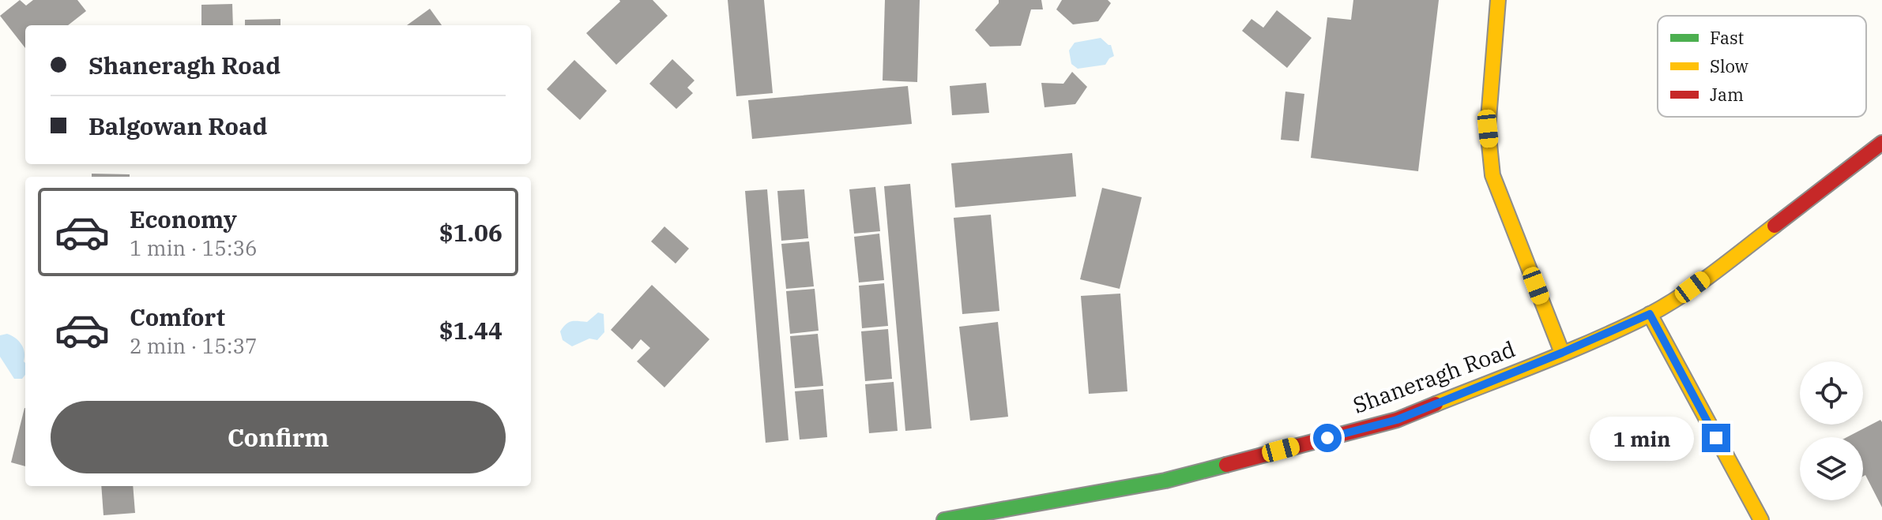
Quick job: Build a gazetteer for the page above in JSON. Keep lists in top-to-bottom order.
{
  "streets": {
    "street": ["Shaneragh Road"]
  },
  "legend": ["Fast", "Slow", "Jam"],
  "page": {
    "banner": ["Shaneragh Road", "Balgowan Road"],
    "list": [
      {
        "name": "Economy",
        "note": "1 min · 15:36",
        "value": "$1.06"
      },
      {
        "name": "Comfort",
        "note": "2 min · 15:37",
        "value": "$1.44"
      }
    ],
    "buttons": "Confirm",
    "bubble": "1 min"
  }
}
